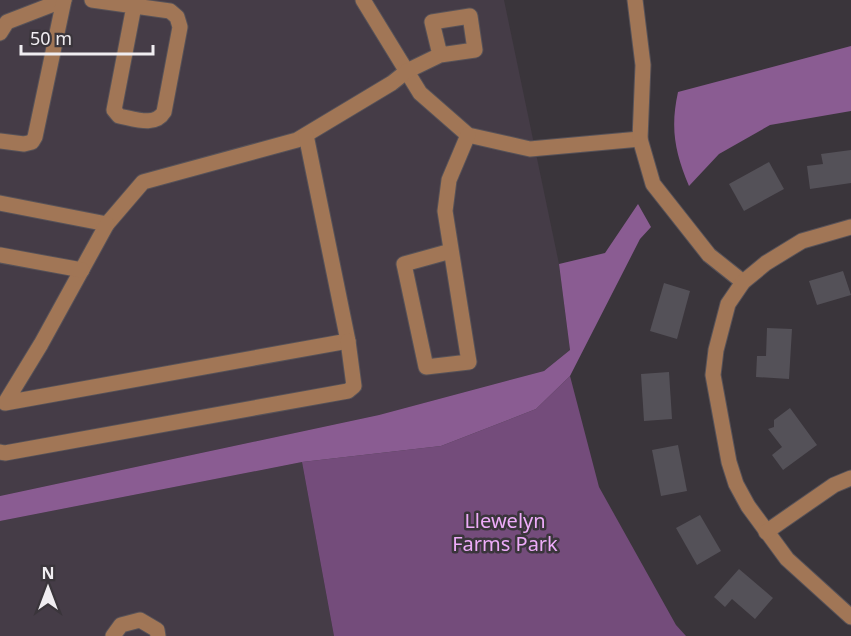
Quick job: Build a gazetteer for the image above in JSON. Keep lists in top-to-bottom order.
{
  "parks": ["Llewelyn Farms Park"],
  "scale_bar": "50 m",
  "north": "top"
}
